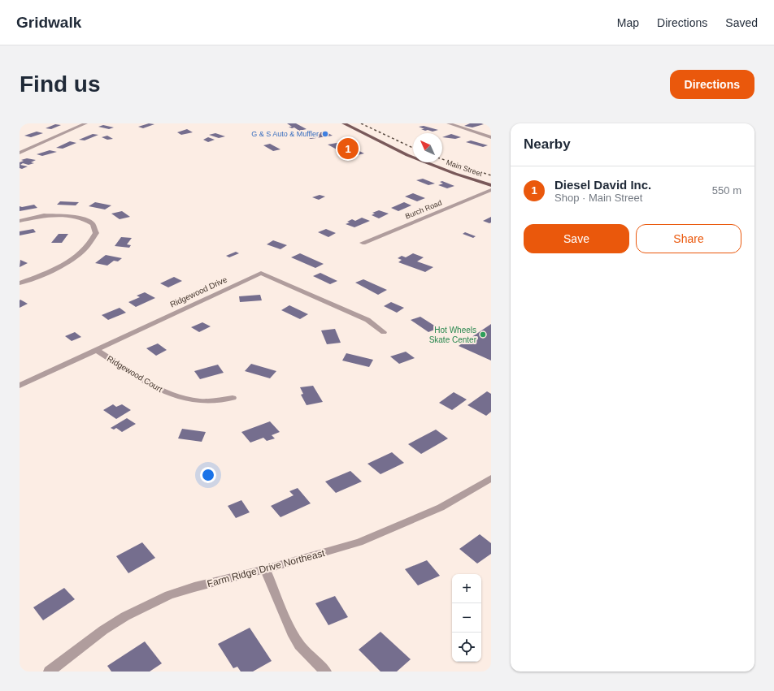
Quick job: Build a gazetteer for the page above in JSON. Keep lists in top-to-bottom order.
{
  "streets": {
    "main road": ["Main Street"],
    "street": [
      "Burch Road",
      "Ridgewood Drive",
      "Ridgewood Court",
      "Farm Ridge Drive Northeast"
    ]
  },
  "crossings": [
    ["Ridgewood Drive", "Ridgewood Court"]
  ],
  "places": ["G & S Auto & Muffler", "Hot Wheels Skate Center"],
  "north": "top left",
  "page": {
    "header": "Gridwalk",
    "nav": ["Map", "Directions", "Saved"],
    "buttons": [
      "Directions",
      ["Save", "Share"]
    ],
    "title": "Find us",
    "heading": "Nearby",
    "pins": "1",
    "list": [
      {
        "mark": "1",
        "name": "Diesel David Inc.",
        "note": "Shop · Main Street",
        "value": "550 m"
      }
    ],
    "map_buttons": ["+", "−"]
  }
}
